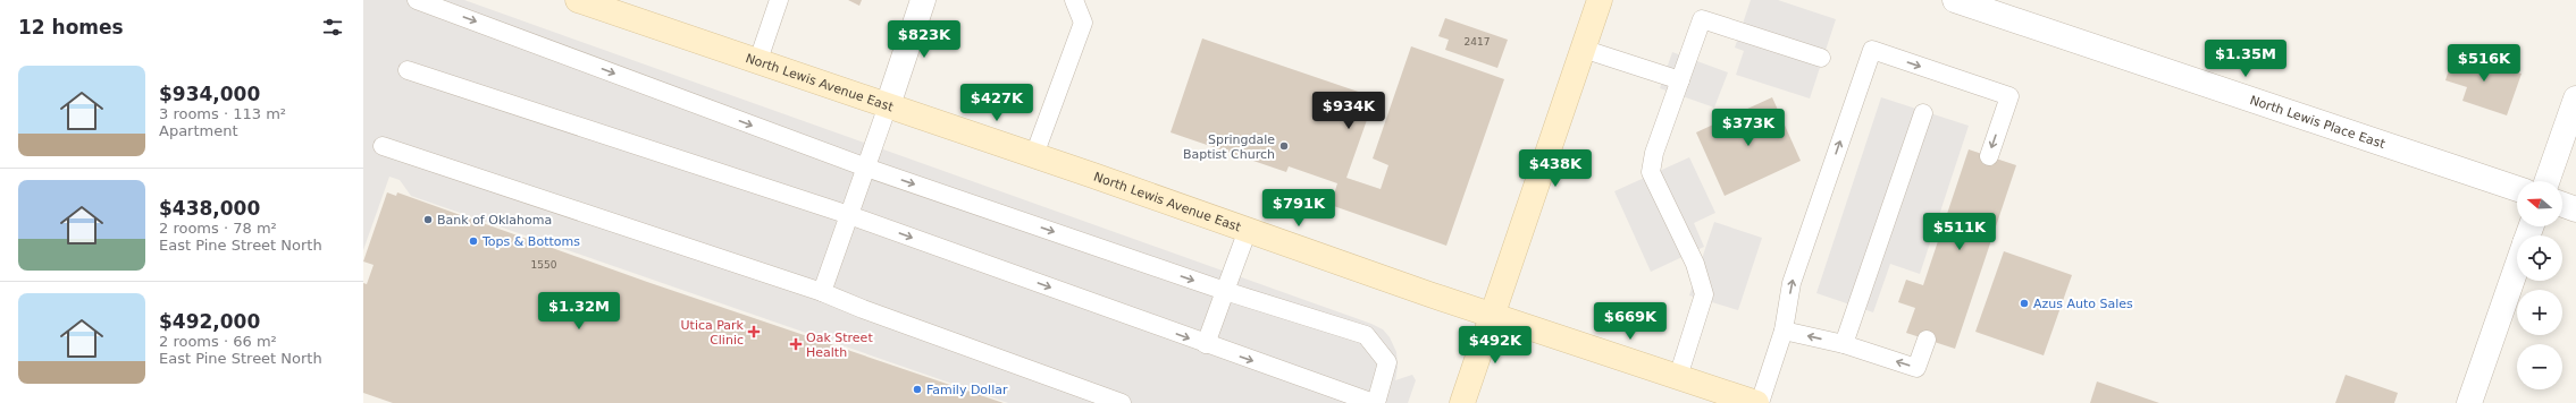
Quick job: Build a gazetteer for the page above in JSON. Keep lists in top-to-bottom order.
{
  "streets": {
    "main road": ["North Lewis Avenue East"],
    "street": ["North Lewis Place East"]
  },
  "places": {
    "other": [
      "Springdale Baptist Church",
      "Bank of Oklahoma",
      "Tops & Bottoms",
      "Azus Auto Sales",
      "Family Dollar"
    ],
    "health": ["Utica Park Clinic", "Oak Street Health"]
  },
  "house_numbers": ["2417", "1550"],
  "north": "left",
  "page": {
    "heading": "12 homes",
    "price": [
      "$823K",
      "$1.35M",
      "$516K",
      "$427K",
      "$934K",
      "$373K",
      "$438K",
      "$791K",
      "$511K",
      "$1.32M",
      "$669K",
      "$492K"
    ],
    "list": [
      {
        "name": "$934,000",
        "note": "3 rooms · 113 m² · Apartment"
      },
      {
        "name": "$438,000",
        "note": "2 rooms · 78 m² · East Pine Street North"
      },
      {
        "name": "$492,000",
        "note": "2 rooms · 66 m² · East Pine Street North"
      }
    ],
    "map_buttons": ["+", "−"]
  }
}
